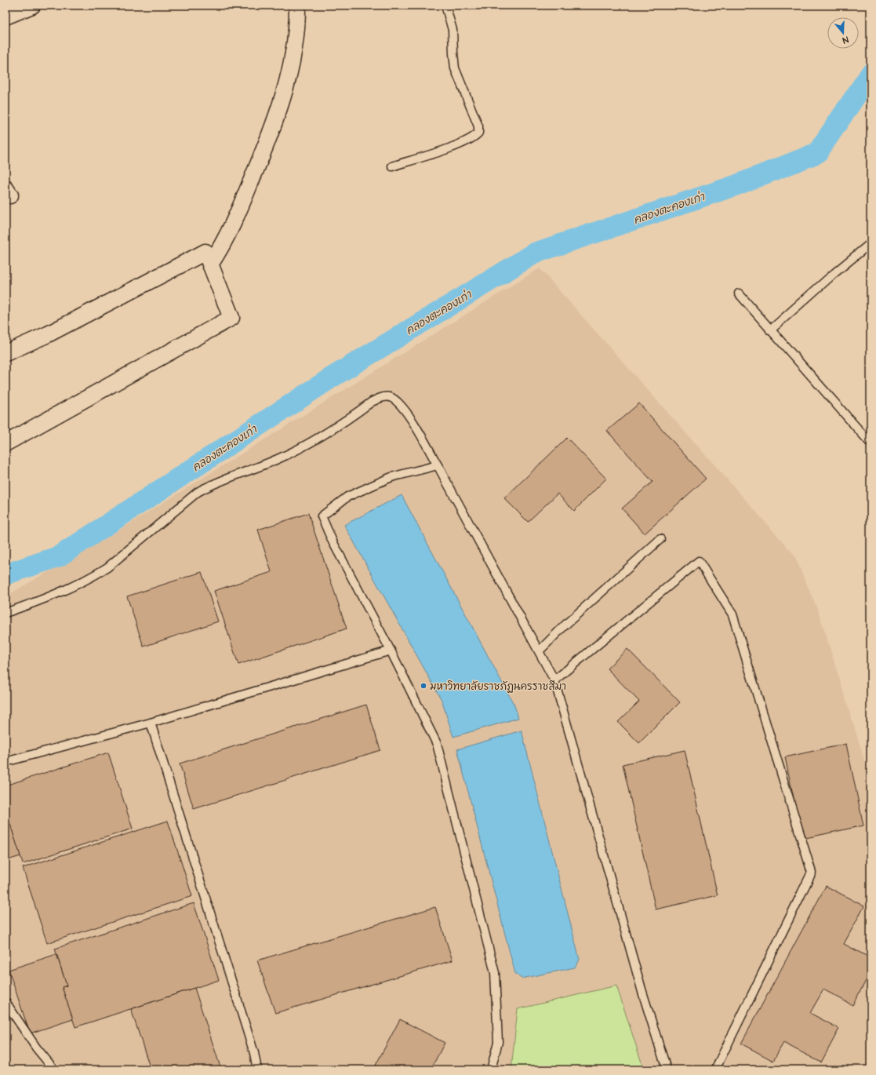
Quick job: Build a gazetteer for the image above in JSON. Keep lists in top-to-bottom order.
{
  "water": ["คลองตะคองเก่า"],
  "places": ["มหาวิทยาลัยราชภัฏนครราชสีมา"],
  "north": "bottom"
}
